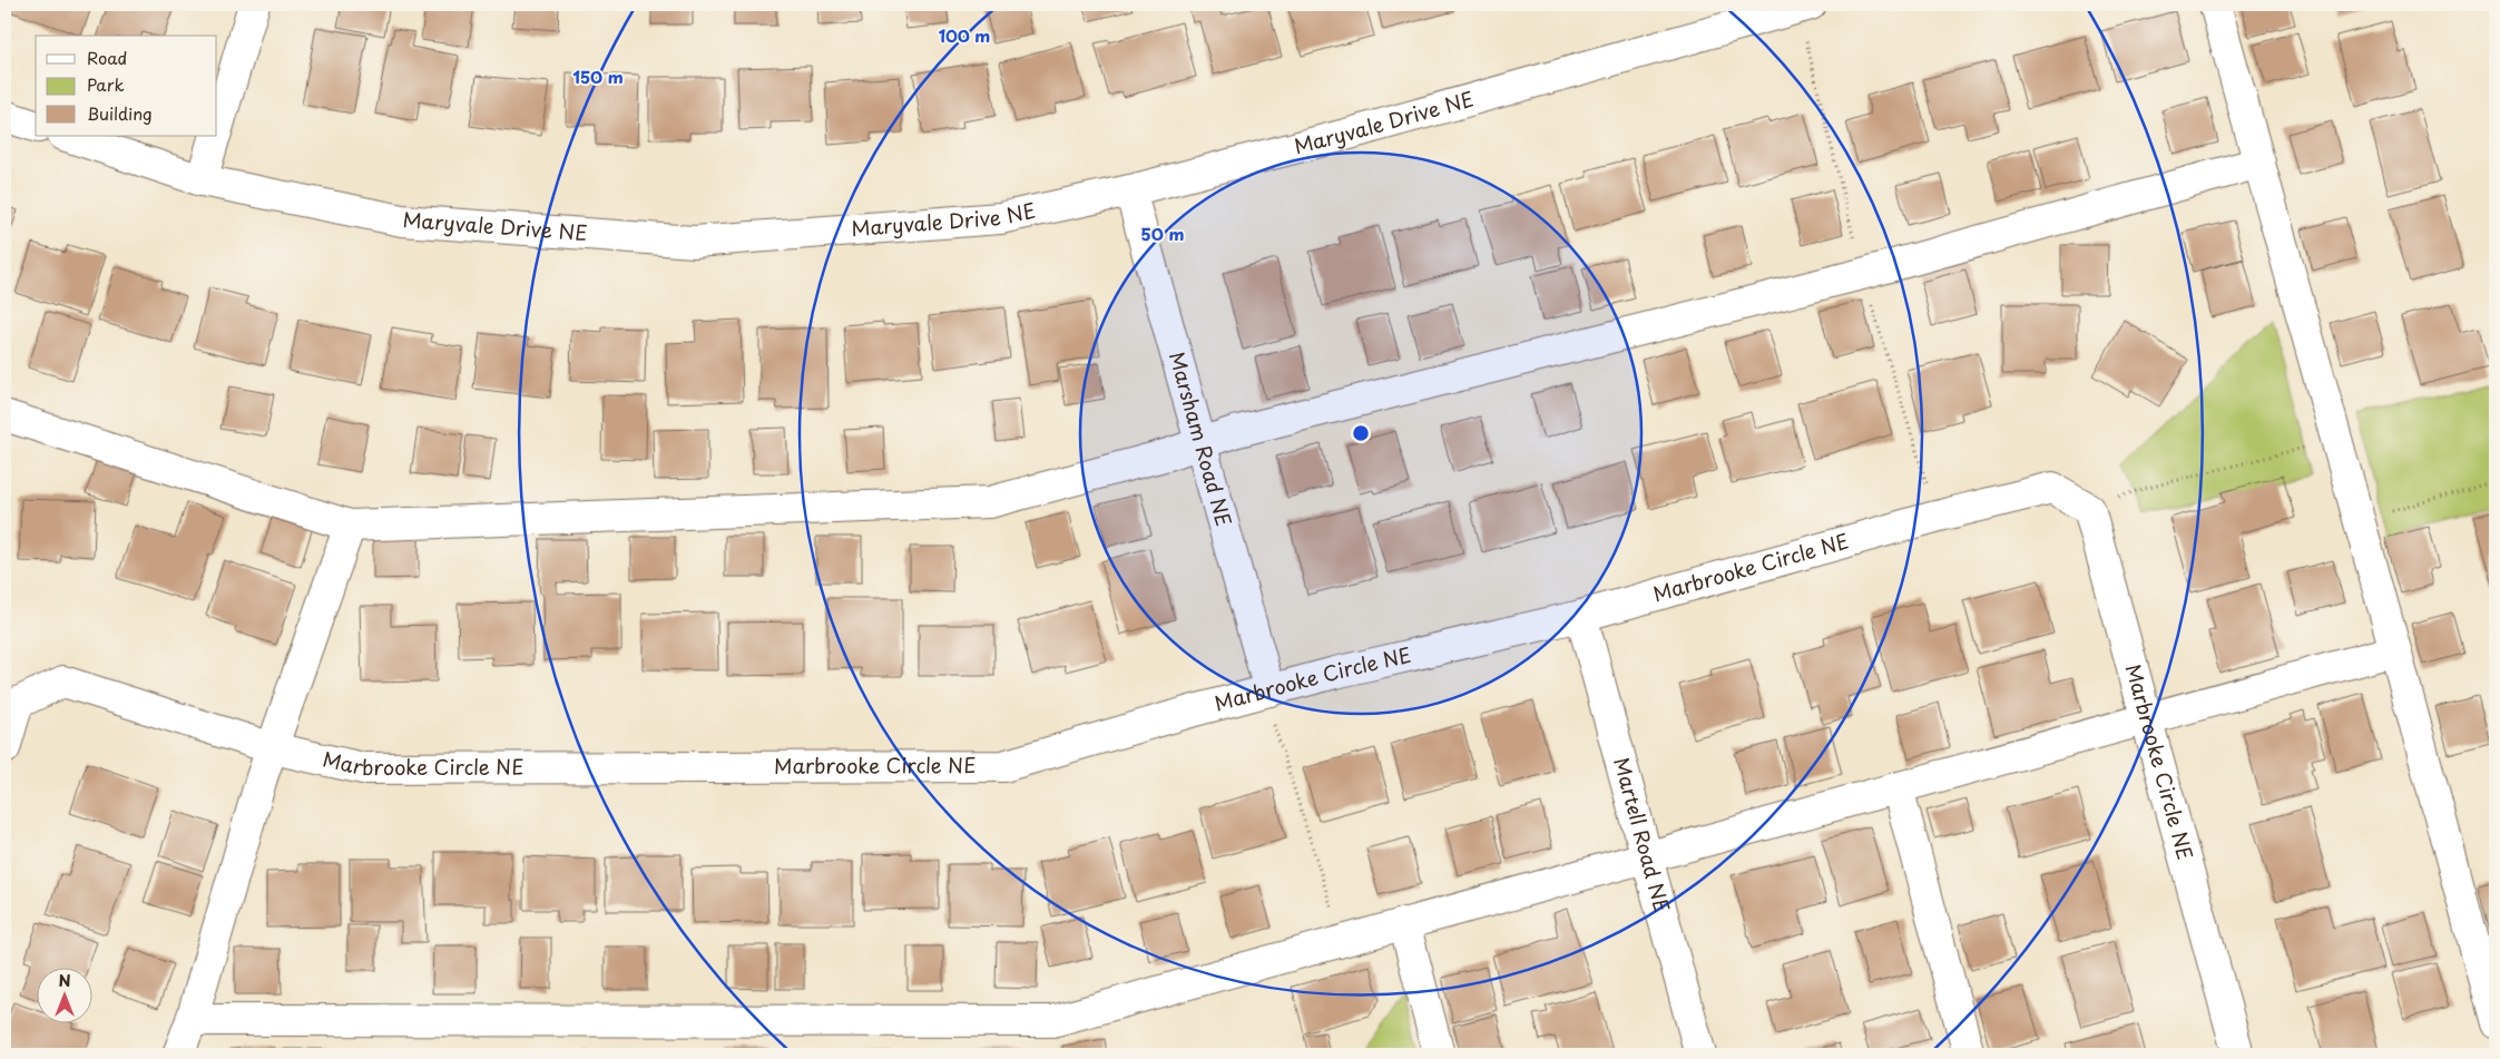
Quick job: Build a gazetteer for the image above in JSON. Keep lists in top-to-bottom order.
{
  "streets": {
    "street": [
      "Maryvale Drive NE",
      "Marsham Road NE",
      "Marbrooke Circle NE",
      "Martell Road NE"
    ]
  },
  "crossings": [
    ["Maryvale Drive NE", "Marsham Road NE"],
    ["Marsham Road NE", "Marbrooke Circle NE"],
    ["Marbrooke Circle NE", "Martell Road NE"]
  ],
  "legend": ["Road", "Park", "Building"],
  "north": "top",
  "rings": ["100 m", "150 m", "50 m"]
}
